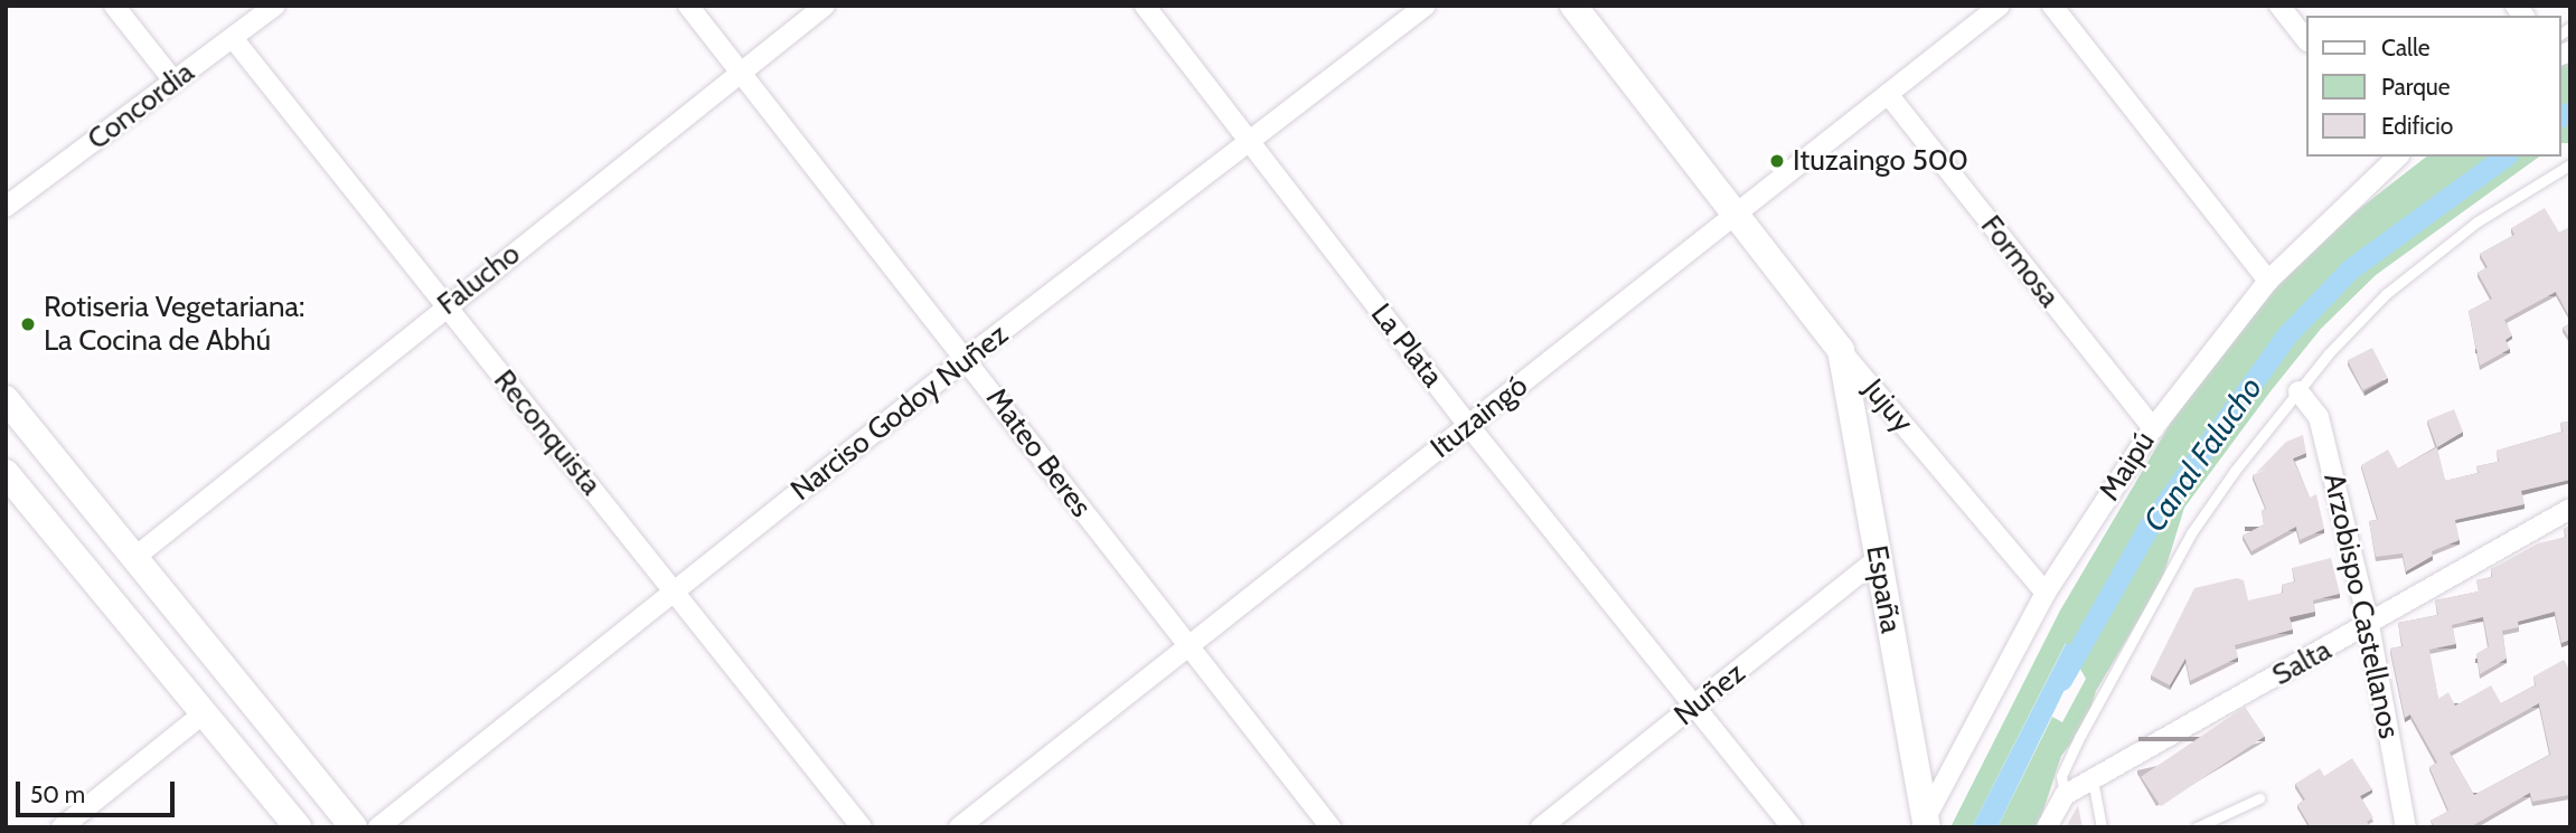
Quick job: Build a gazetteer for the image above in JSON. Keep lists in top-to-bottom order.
{
  "streets": {
    "main road": ["Jujuy", "España"],
    "street": [
      "Concordia",
      "Formosa",
      "Falucho",
      "La Plata",
      "Narciso Godoy Nuñez",
      "Ituzaingó",
      "Reconquista",
      "Mateo Beres",
      "Maipú",
      "Arzobispo Castellanos",
      "Salta",
      "Nuñez"
    ]
  },
  "crossings": [
    ["Concordia", "Reconquista"],
    ["Formosa", "Ituzaingó"],
    ["Formosa", "Maipú"],
    ["Falucho", "Reconquista"],
    ["Falucho", "Mateo Beres"],
    ["La Plata", "Narciso Godoy Nuñez"],
    ["La Plata", "Ituzaingó"],
    ["La Plata", "Nuñez"],
    ["Jujuy", "Ituzaingó"],
    ["Jujuy", "Maipú"],
    ["Jujuy", "España"],
    ["Narciso Godoy Nuñez", "Reconquista"],
    ["Narciso Godoy Nuñez", "Mateo Beres"],
    ["Ituzaingó", "Mateo Beres"],
    ["Maipú", "España"],
    ["España", "Nuñez"],
    ["Arzobispo Castellanos", "Salta"]
  ],
  "water": ["Canal Falucho"],
  "places": ["Ituzaingo 500", "Rotiseria Vegetariana: La Cocina de Abhú"],
  "legend": ["Calle", "Parque", "Edificio"],
  "scale_bar": "50 m"
}
